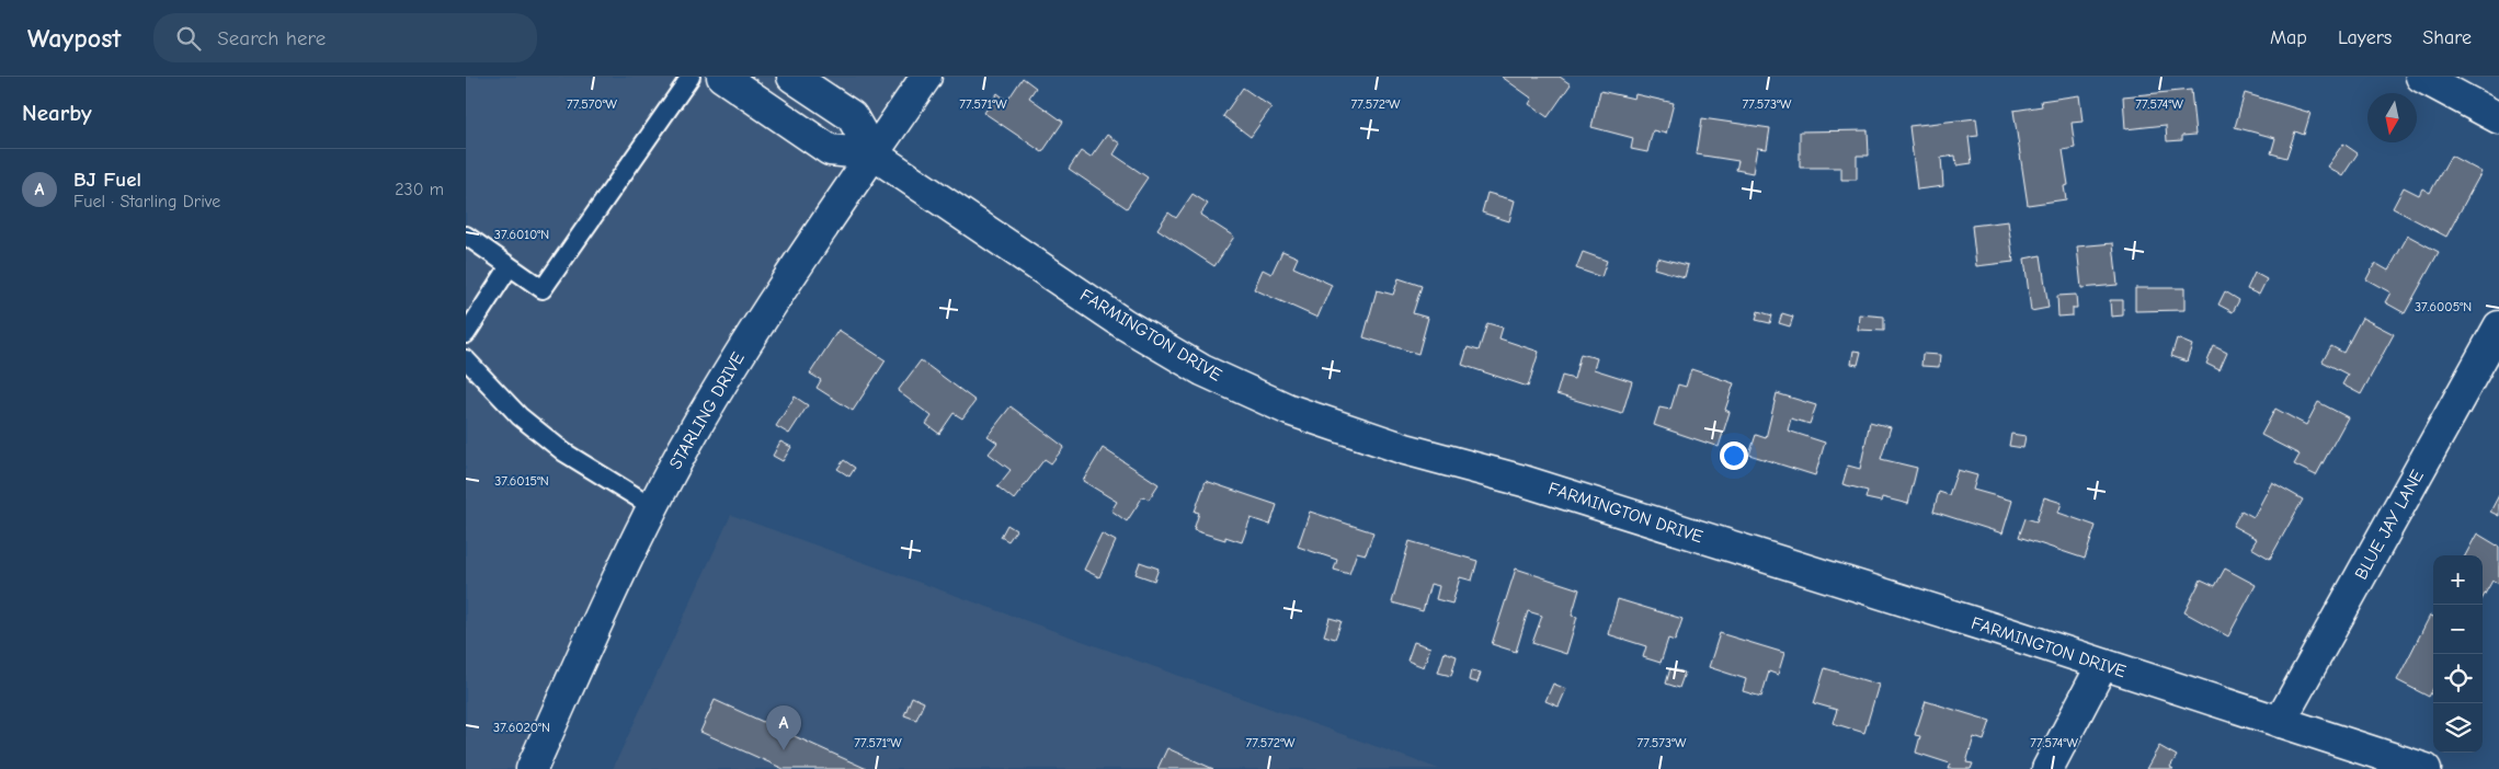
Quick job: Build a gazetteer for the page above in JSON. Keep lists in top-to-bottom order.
{
  "streets": {
    "street": ["FARMINGTON DRIVE", "STARLING DRIVE", "BLUE JAY LANE"]
  },
  "crossings": [
    ["FARMINGTON DRIVE", "STARLING DRIVE"],
    ["FARMINGTON DRIVE", "BLUE JAY LANE"]
  ],
  "north": "bottom",
  "page": {
    "header": "Waypost",
    "search": "Search here",
    "nav": ["Map", "Layers", "Share"],
    "heading": "Nearby",
    "list": [
      {
        "mark": "A",
        "name": "BJ Fuel",
        "note": "Fuel · Starling Drive",
        "value": "230 m"
      }
    ],
    "map_buttons": ["+", "−"],
    "pins": "A"
  },
  "coordinates": [
    "77.570°W",
    "77.571°W",
    "77.572°W",
    "77.573°W",
    "77.574°W",
    "37.6010°N",
    "37.6005°N",
    "37.6015°N",
    "37.6020°N"
  ]
}
